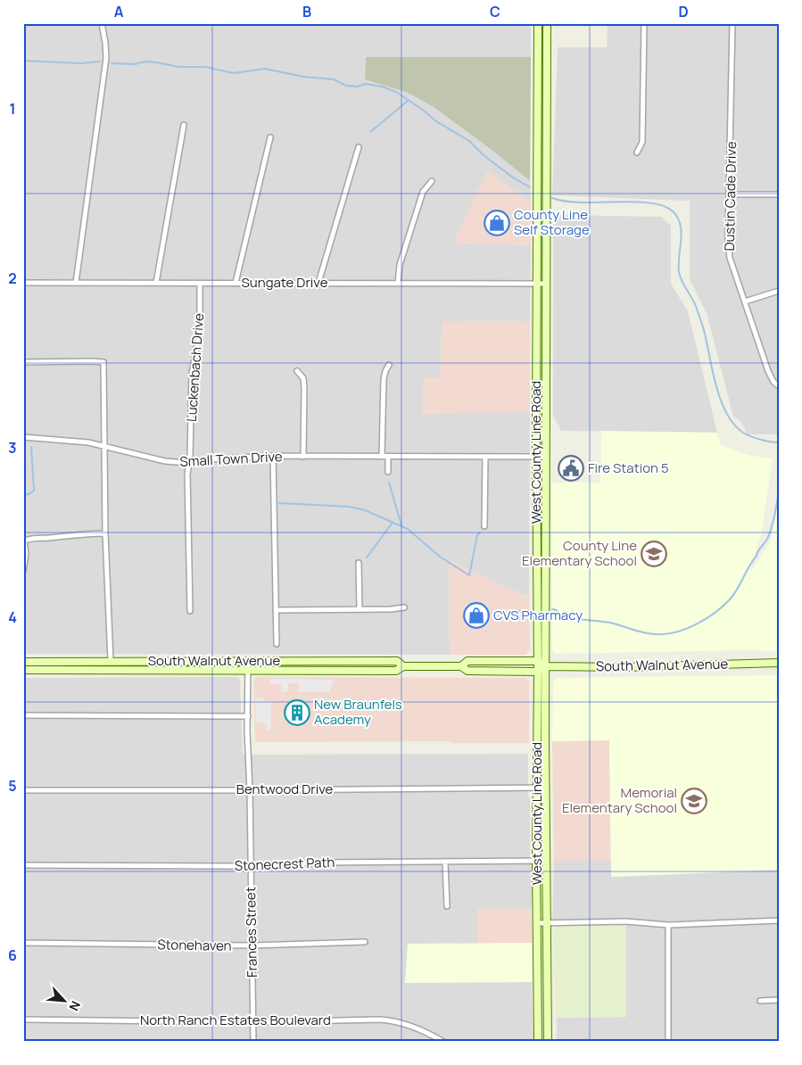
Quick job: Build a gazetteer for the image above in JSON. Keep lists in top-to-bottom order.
{
  "streets": {
    "main road": ["West County Line Road", "South Walnut Avenue"],
    "street": [
      "Dustin Cade Drive",
      "Sungate Drive",
      "Luckenbach Drive",
      "Small Town Drive",
      "Bentwood Drive",
      "Stonecrest Path",
      "Frances Street",
      "Stonehaven",
      "North Ranch Estates Boulevard"
    ]
  },
  "crossings": [
    ["Sungate Drive", "Luckenbach Drive"],
    ["Sungate Drive", "West County Line Road"],
    ["Luckenbach Drive", "Small Town Drive"],
    ["West County Line Road", "Small Town Drive"],
    ["West County Line Road", "South Walnut Avenue"],
    ["West County Line Road", "Bentwood Drive"],
    ["West County Line Road", "Stonecrest Path"],
    ["South Walnut Avenue", "Frances Street"],
    ["Bentwood Drive", "Frances Street"],
    ["Stonecrest Path", "Frances Street"],
    ["Frances Street", "Stonehaven"],
    ["Frances Street", "North Ranch Estates Boulevard"]
  ],
  "places": {
    "shop": ["County Line Self Storage", "CVS Pharmacy"],
    "public building": ["Fire Station 5"],
    "school or university": ["County Line Elementary School", "Memorial Elementary School"],
    "building": ["New Braunfels Academy"]
  },
  "north": "bottom right",
  "grid": {
    "columns": [
      "A",
      "B",
      "C",
      "D"
    ],
    "rows": [
      "1",
      "2",
      "3",
      "4",
      "5",
      "6"
    ]
  }
}
